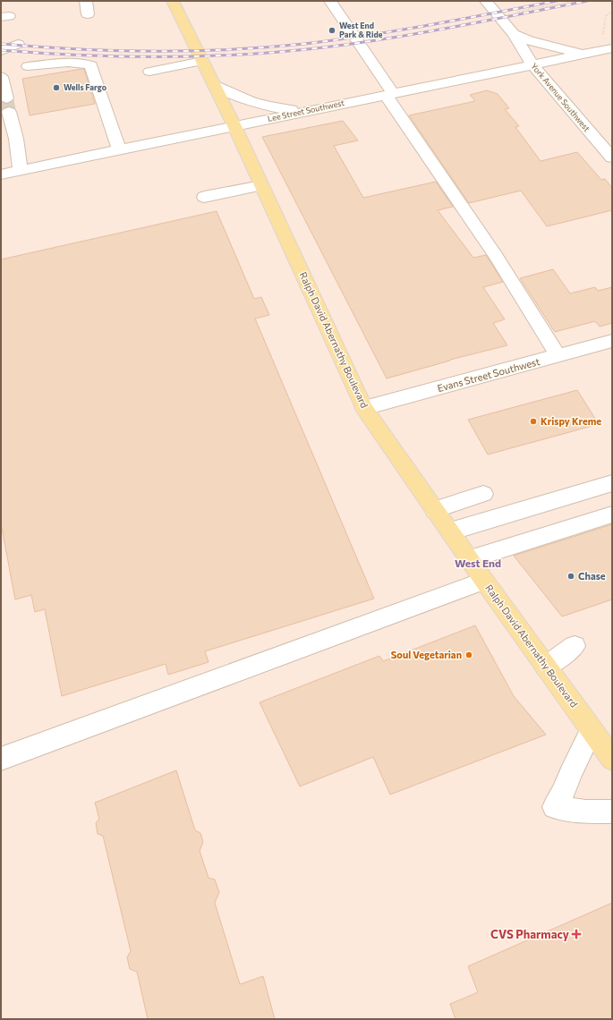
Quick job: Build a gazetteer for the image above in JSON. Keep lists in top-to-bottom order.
{
  "streets": {
    "main road": ["Ralph David Abernathy Boulevard"],
    "street": ["York Avenue Southwest", "Lee Street Southwest", "Evans Street Southwest"]
  },
  "crossings": [
    ["York Avenue Southwest", "Lee Street Southwest"],
    ["Lee Street Southwest", "Ralph David Abernathy Boulevard"],
    ["Ralph David Abernathy Boulevard", "Evans Street Southwest"]
  ],
  "districts": ["West End"],
  "places": {
    "other": [
      "West End Park & Ride",
      "Wells Fargo",
      "Krispy Kreme",
      "Chase",
      "Soul Vegetarian"
    ],
    "health": ["CVS Pharmacy"]
  }
}
